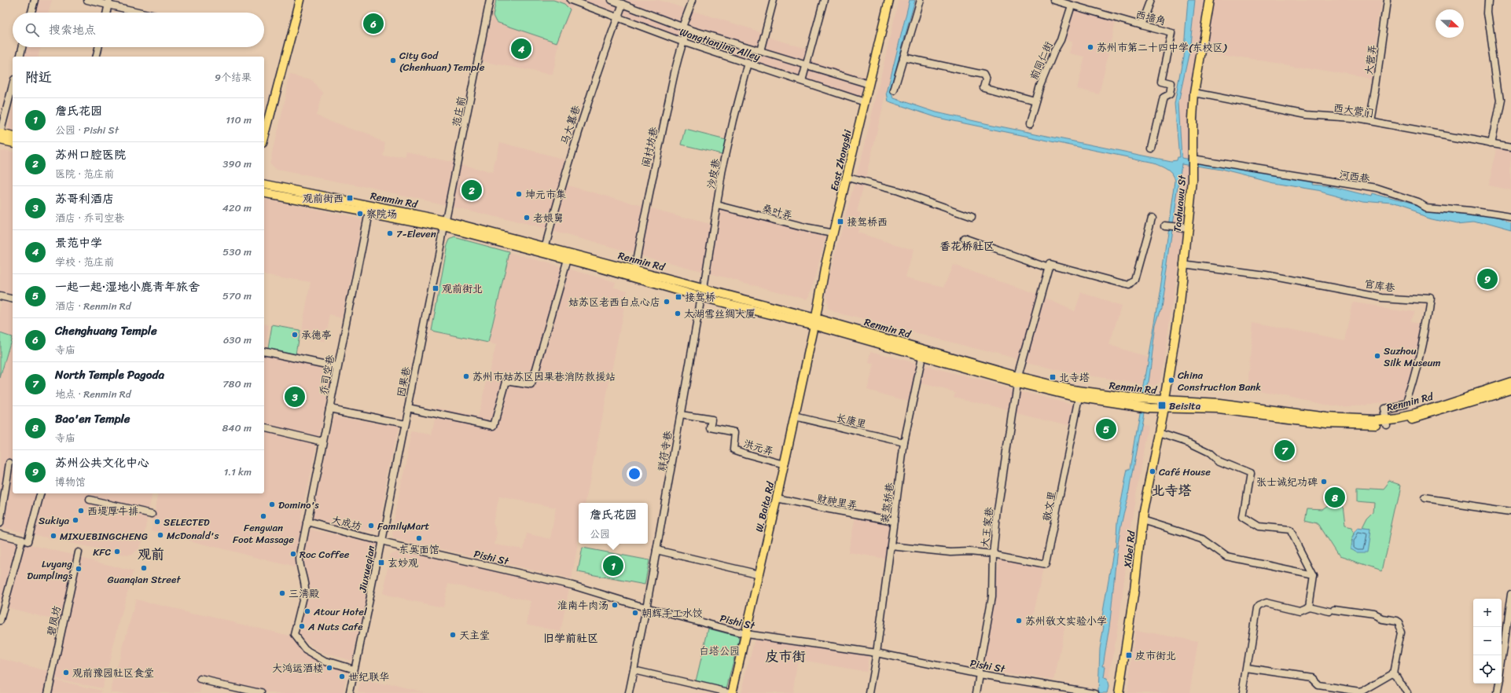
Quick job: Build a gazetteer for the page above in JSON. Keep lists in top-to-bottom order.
{
  "streets": {
    "main road": [
      "East Zhongshi",
      "Renmin Rd",
      "Taohuawu St",
      "W. Baita Rd",
      "Xibei Rd"
    ],
    "street": [
      "西墙角",
      "Wangtianjing Alley",
      "大营弄",
      "前同仁街",
      "西大营门",
      "范庄前",
      "马大篡巷",
      "阁村坊巷",
      "沙皮巷",
      "河西巷",
      "桑叶弄",
      "官库巷",
      "乔司空巷",
      "因果巷",
      "长康里",
      "洪元弄",
      "祥符寺巷",
      "财神里弄",
      "装驾桥巷",
      "敬文里",
      "大成坊",
      "大王家巷",
      "Pishi St",
      "Jiuxueqian",
      "碧凤坊"
    ]
  },
  "crossings": [
    ["西墙角", "前同仁街"],
    ["Wangtianjing Alley", "马大篡巷"],
    ["Wangtianjing Alley", "阁村坊巷"],
    ["Wangtianjing Alley", "East Zhongshi"],
    ["Wangtianjing Alley", "沙皮巷"],
    ["大营弄", "西大营门"],
    ["西大营门", "Taohuawu St"],
    ["范庄前", "Renmin Rd"],
    ["范庄前", "因果巷"],
    ["马大篡巷", "Renmin Rd"],
    ["阁村坊巷", "Renmin Rd"],
    ["East Zhongshi", "Renmin Rd"],
    ["East Zhongshi", "桑叶弄"],
    ["East Zhongshi", "W. Baita Rd"],
    ["沙皮巷", "Renmin Rd"],
    ["沙皮巷", "桑叶弄"],
    ["河西巷", "Taohuawu St"],
    ["Renmin Rd", "Taohuawu St"],
    ["Renmin Rd", "官库巷"],
    ["Renmin Rd", "乔司空巷"],
    ["Renmin Rd", "因果巷"],
    ["Renmin Rd", "祥符寺巷"],
    ["Renmin Rd", "装驾桥巷"],
    ["Renmin Rd", "敬文里"],
    ["Renmin Rd", "W. Baita Rd"],
    ["Renmin Rd", "大王家巷"],
    ["Renmin Rd", "Xibei Rd"],
    ["Taohuawu St", "官库巷"],
    ["Taohuawu St", "Xibei Rd"],
    ["乔司空巷", "大成坊"],
    ["乔司空巷", "Jiuxueqian"],
    ["因果巷", "大成坊"],
    ["因果巷", "Pishi St"],
    ["因果巷", "Jiuxueqian"],
    ["长康里", "装驾桥巷"],
    ["长康里", "W. Baita Rd"],
    ["洪元弄", "祥符寺巷"],
    ["洪元弄", "W. Baita Rd"],
    ["祥符寺巷", "Pishi St"],
    ["财神里弄", "装驾桥巷"],
    ["财神里弄", "W. Baita Rd"],
    ["装驾桥巷", "Pishi St"],
    ["敬文里", "大王家巷"],
    ["W. Baita Rd", "Pishi St"],
    ["大成坊", "Pishi St"],
    ["大成坊", "Jiuxueqian"],
    ["大王家巷", "Pishi St"],
    ["Pishi St", "Jiuxueqian"]
  ],
  "districts": [
    "香花桥社区",
    "北寺塔",
    "观前",
    "旧学前社区",
    "皮市街"
  ],
  "parks": ["白塔公园"],
  "places": {
    "other": [
      "苏州市第二十四中学(东校区)",
      "City God (Chenhuan) Temple",
      "坤元市集",
      "察院场",
      "老娘舅",
      "7-Eleven",
      "姑苏区老西白点心店",
      "太湖雪丝绸大厦",
      "承德亭",
      "Suzhou Silk Museum",
      "苏州市姑苏区因果巷消防救援站",
      "China Construction Bank",
      "Café House",
      "张士诚纪功碑",
      "Domino's",
      "西堤厚牛排",
      "Fengwan Foot Massage",
      "Sukiya",
      "SELECTED",
      "FamilyMart",
      "McDonald's",
      "MIXUEBINGCHENG",
      "东吴面馆",
      "KFC",
      "Roc Coffee",
      "Guanqian Street",
      "Lvyang Dumplings",
      "三清殿",
      "淮南牛肉汤",
      "Atour Hotel",
      "朝辉手工水饺",
      "苏州敬文实验小学",
      "A Nuts Cafe",
      "天主堂",
      "大鸿运酒楼",
      "观前豫园社区食堂",
      "世纪联华"
    ],
    "transit": [
      "观前街西",
      "接驾桥西",
      "观前街北",
      "接驾桥",
      "北寺塔",
      "Beisita",
      "玄妙观",
      "皮市街北"
    ]
  },
  "north": "right",
  "page": {
    "pins": [
      "6",
      "4",
      "2",
      "9",
      "3",
      "5",
      "7",
      "8",
      "1"
    ],
    "search": "搜索地点",
    "heading": ["附近", "9个结果"],
    "list": [
      {
        "mark": "1",
        "name": "詹氏花园",
        "note": "公园 · Pishi St",
        "value": "110 m"
      },
      {
        "mark": "2",
        "name": "苏州口腔医院",
        "note": "医院 · 范庄前",
        "value": "390 m"
      },
      {
        "mark": "3",
        "name": "苏哥利酒店",
        "note": "酒店 · 乔司空巷",
        "value": "420 m"
      },
      {
        "mark": "4",
        "name": "景范中学",
        "note": "学校 · 范庄前",
        "value": "530 m"
      },
      {
        "mark": "5",
        "name": "一起一起·湿地小鹿青年旅舍",
        "note": "酒店 · Renmin Rd",
        "value": "570 m"
      },
      {
        "mark": "6",
        "name": "Chenghuang Temple",
        "note": "寺庙",
        "value": "630 m"
      },
      {
        "mark": "7",
        "name": "North Temple Pagoda",
        "note": "地点 · Renmin Rd",
        "value": "780 m"
      },
      {
        "mark": "8",
        "name": "Bao'en Temple",
        "note": "寺庙",
        "value": "840 m"
      },
      {
        "mark": "9",
        "name": "苏州公共文化中心",
        "note": "博物馆",
        "value": "1.1 km"
      }
    ],
    "popup": ["詹氏花园", "公园"],
    "map_buttons": ["+", "−"]
  }
}
